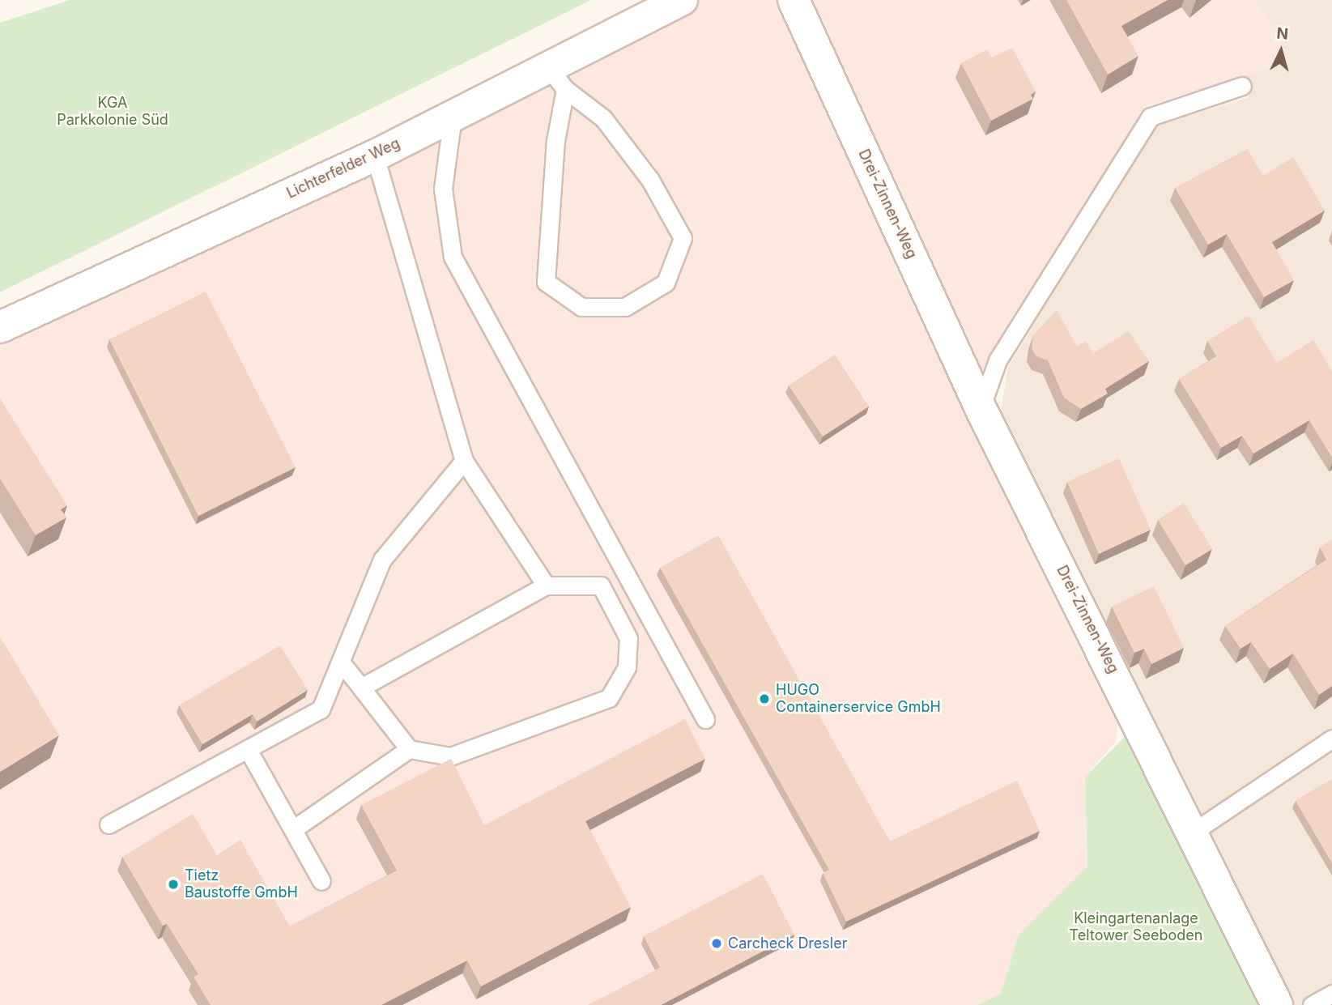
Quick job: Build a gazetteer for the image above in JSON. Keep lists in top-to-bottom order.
{
  "streets": {
    "street": ["Lichterfelder Weg", "Drei-Zinnen-Weg"]
  },
  "parks": ["KGA Parkkolonie Süd", "Kleingartenanlage Teltower Seeboden"],
  "places": ["HUGO Containerservice GmbH", "Tietz Baustoffe GmbH", "Carcheck Dresler"],
  "north": "top"
}
